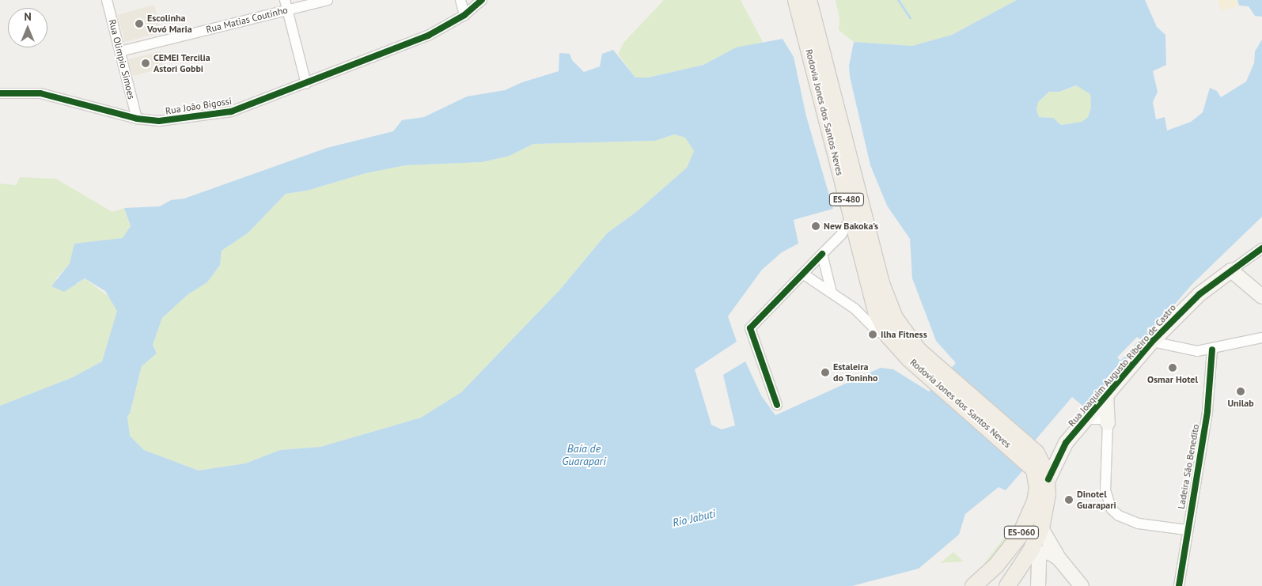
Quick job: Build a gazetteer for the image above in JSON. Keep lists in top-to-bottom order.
{
  "streets": {
    "main road": ["Rodovia Jones dos Santos Neves", "ES-480", "ES-060"],
    "street": [
      "Rua Matias Coutinho",
      "Rua Olimpio Simoes",
      "Rua João Bigossi",
      "Rua Joaquim Augusto Ribeiro de Castro",
      "Ladeira São Benedito"
    ]
  },
  "crossings": [
    ["Rua Matias Coutinho", "Rua Olimpio Simoes"],
    ["Rua Olimpio Simoes", "Rua João Bigossi"],
    ["Rodovia Jones dos Santos Neves", "Rua Joaquim Augusto Ribeiro de Castro"],
    ["Rodovia Jones dos Santos Neves", "ES-060"],
    ["Rua Joaquim Augusto Ribeiro de Castro", "ES-060"]
  ],
  "water": ["Baía de Guarapari", "Rio Jabuti"],
  "places": [
    "Escolinha Vovó Maria",
    "CEMEI Tercilia Astori Gobbi",
    "New Bakoka's",
    "Ilha Fitness",
    "Osmar Hotel",
    "Estaleira do Toninho",
    "Unilab",
    "Dinotel Guarapari"
  ],
  "north": "top"
}
